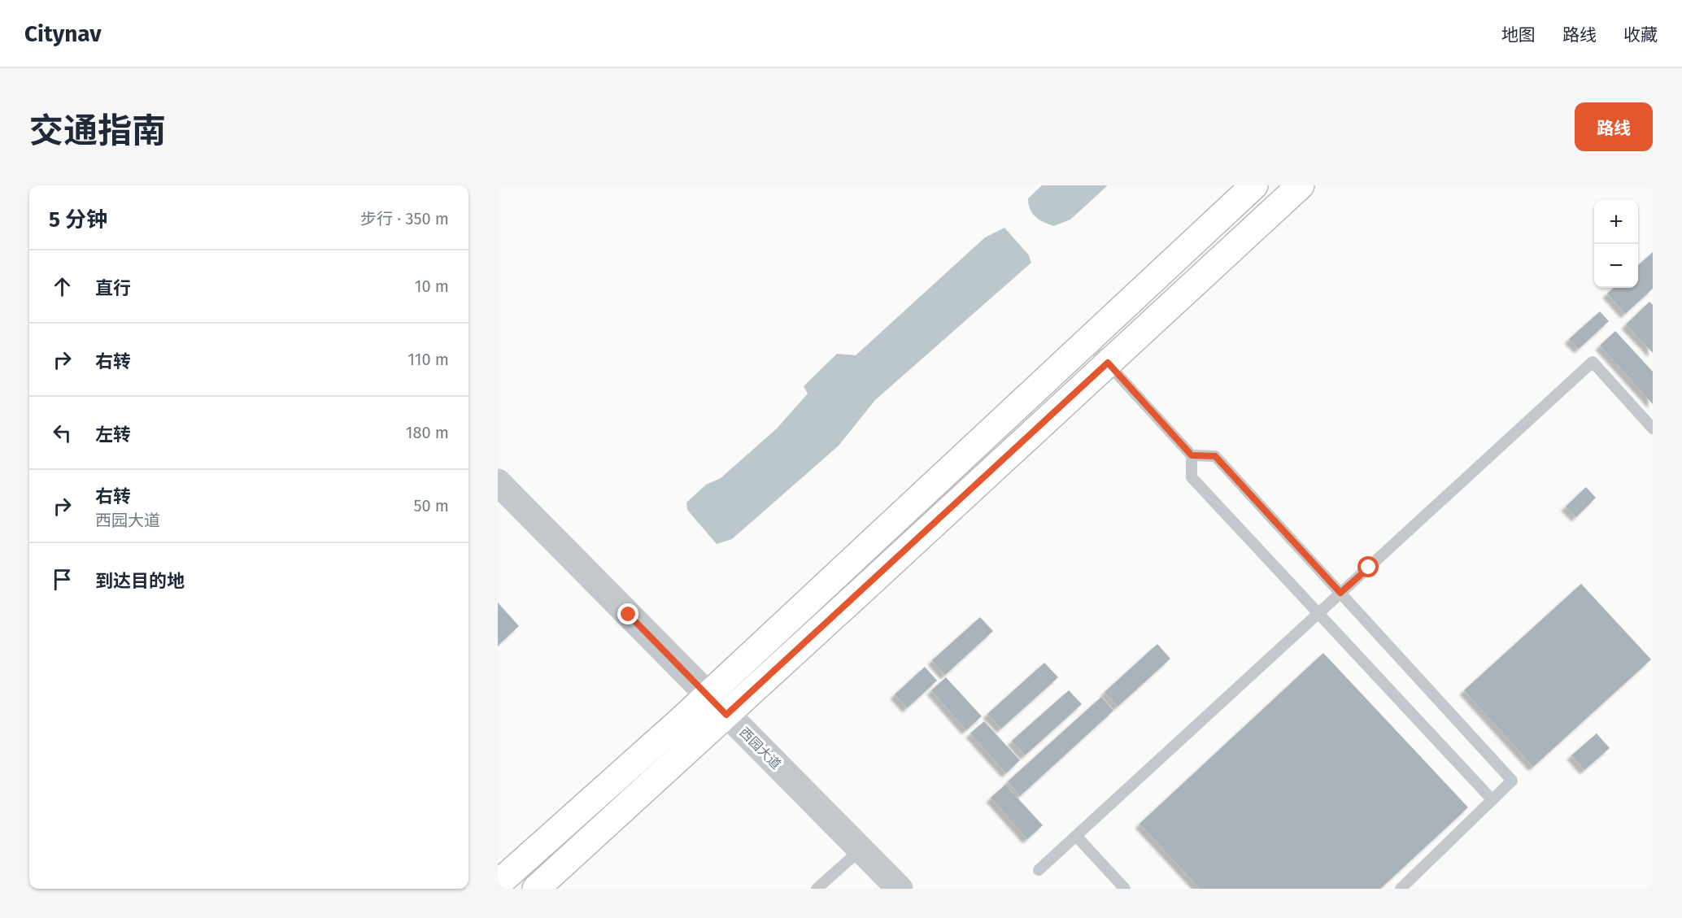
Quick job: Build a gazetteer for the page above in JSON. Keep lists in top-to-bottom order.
{
  "streets": {
    "street": ["西园大道"]
  },
  "page": {
    "header": "Citynav",
    "nav": ["地图", "路线", "收藏"],
    "title": "交通指南",
    "buttons": "路线",
    "heading": ["5 分钟", "步行 · 350 m"],
    "map_buttons": ["+", "−"],
    "list": [
      ["直行", "10 m"],
      ["右转", "110 m"],
      ["左转", "180 m"],
      ["右转", "西园大道", "50 m"],
      "到达目的地"
    ]
  }
}
